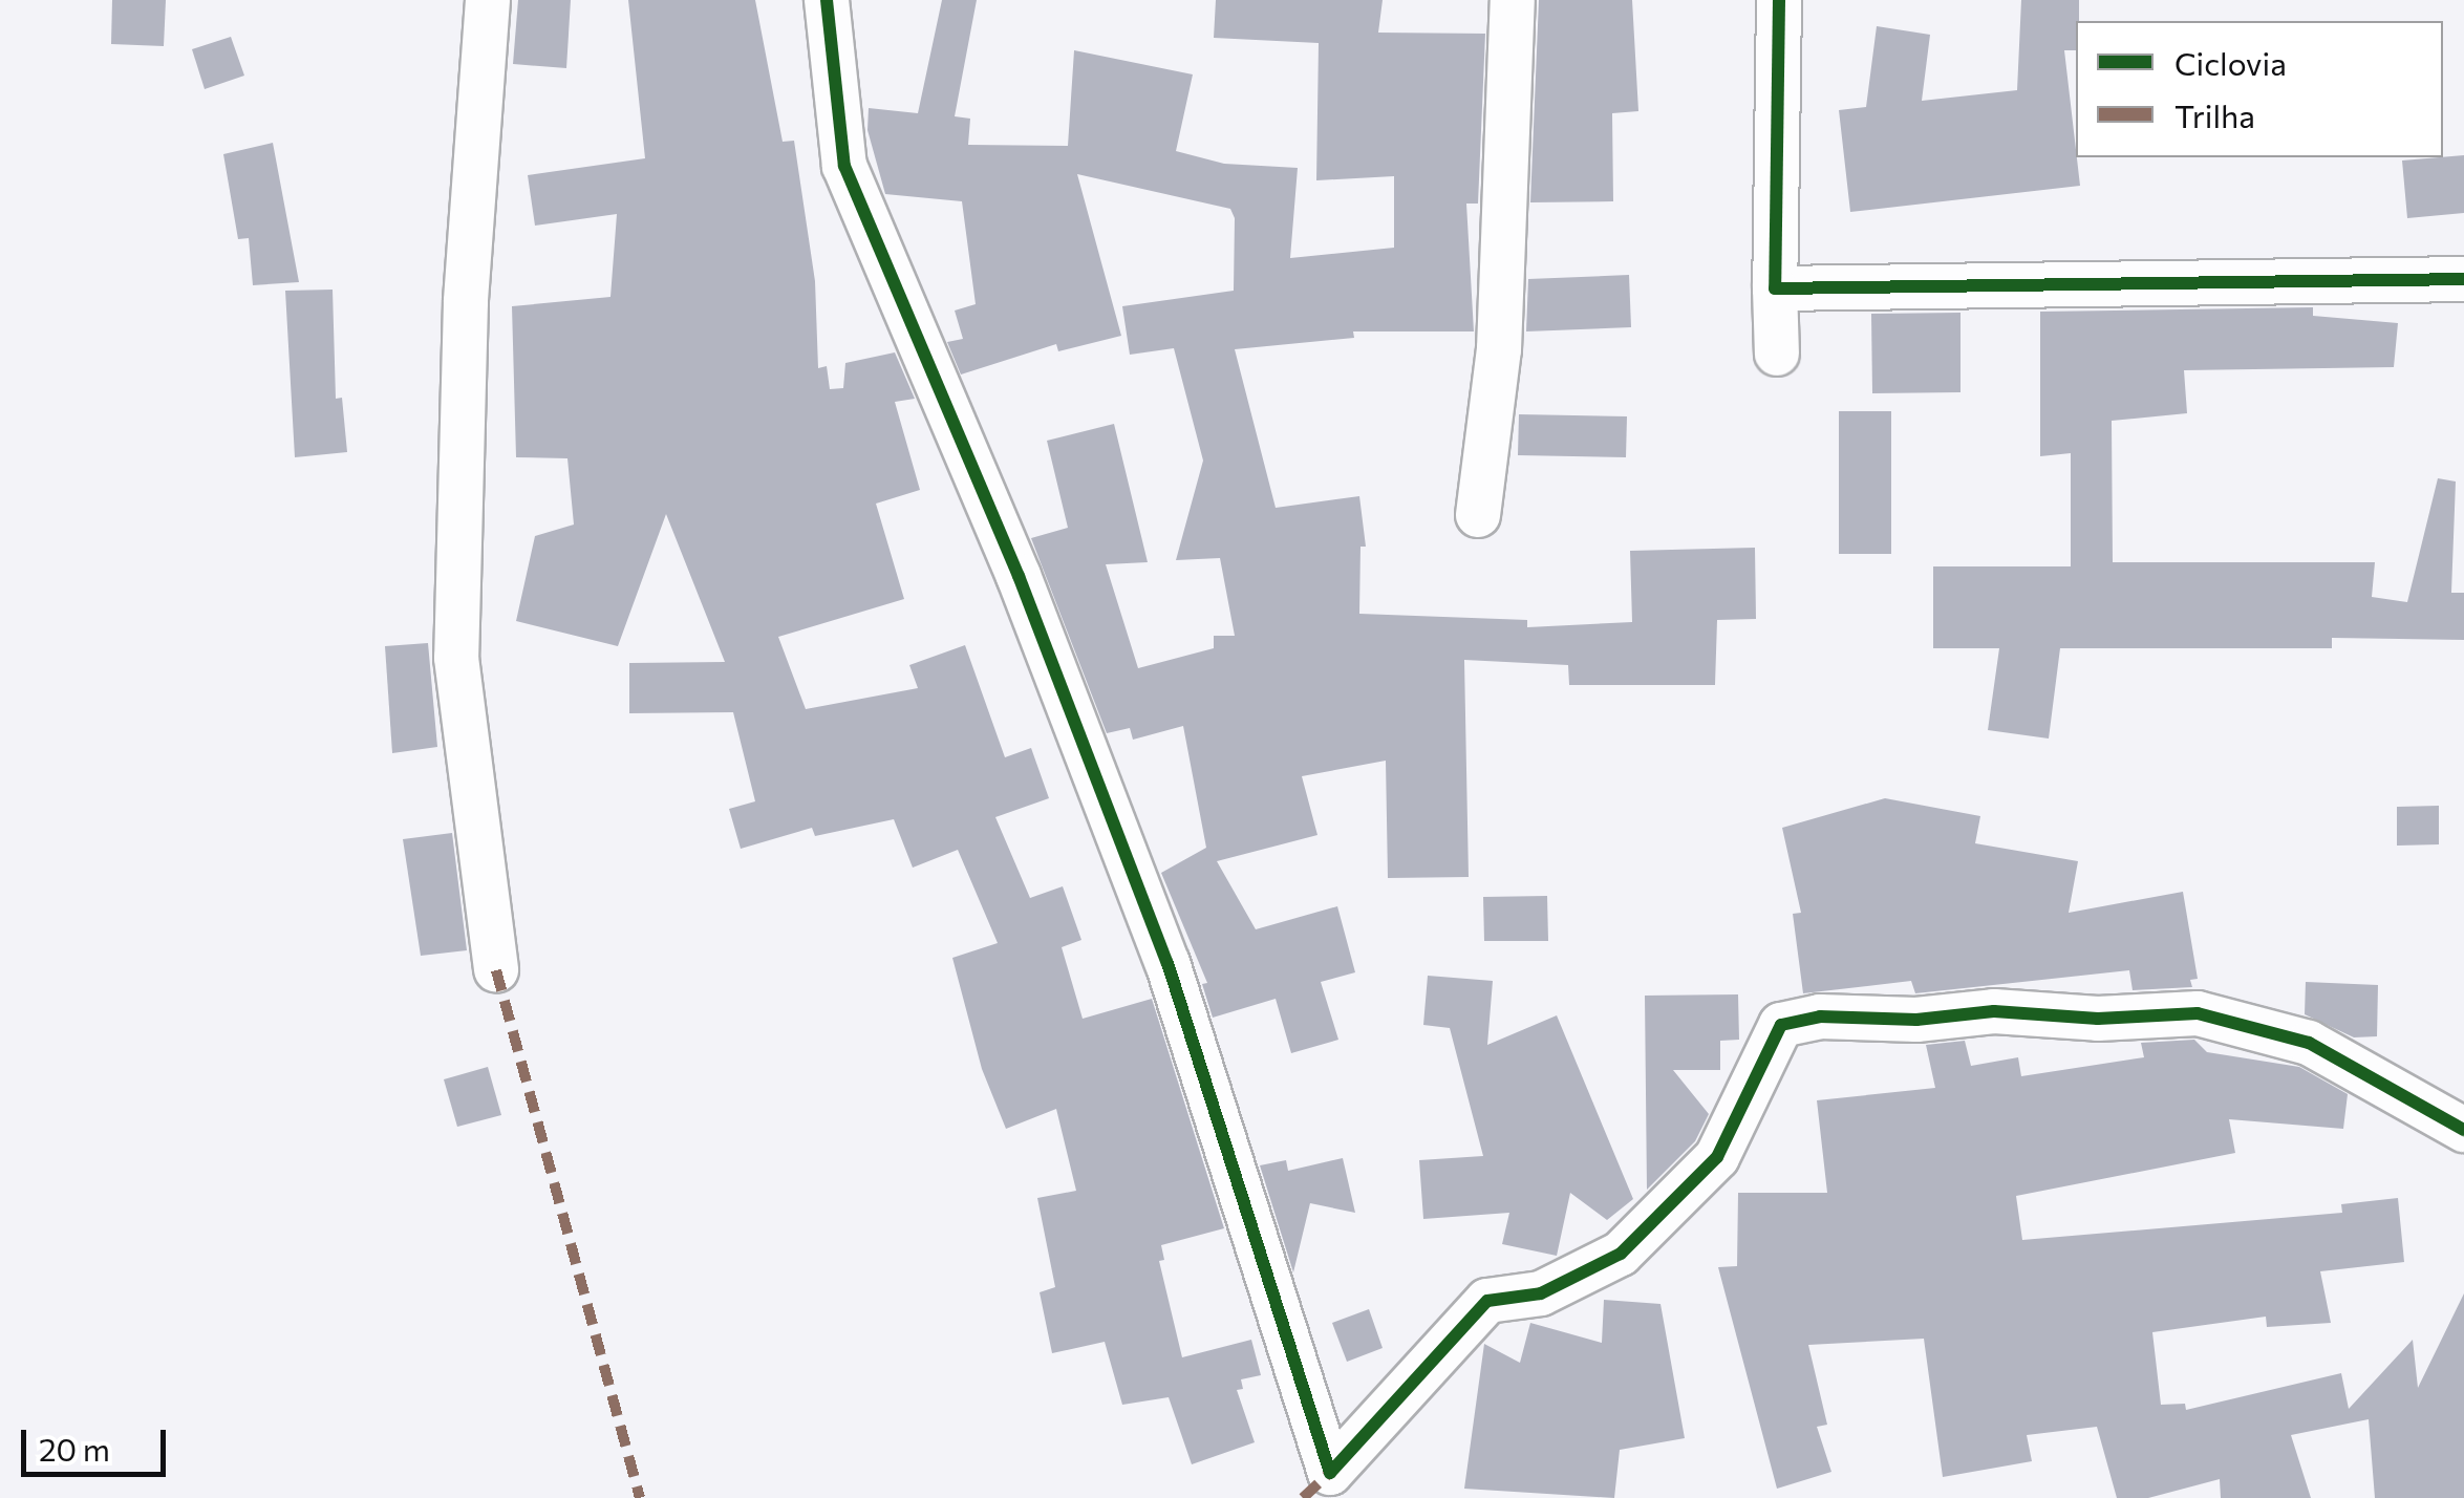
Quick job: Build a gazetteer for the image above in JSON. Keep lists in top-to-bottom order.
{
  "legend": ["Ciclovia", "Trilha"],
  "scale_bar": "20 m"
}
